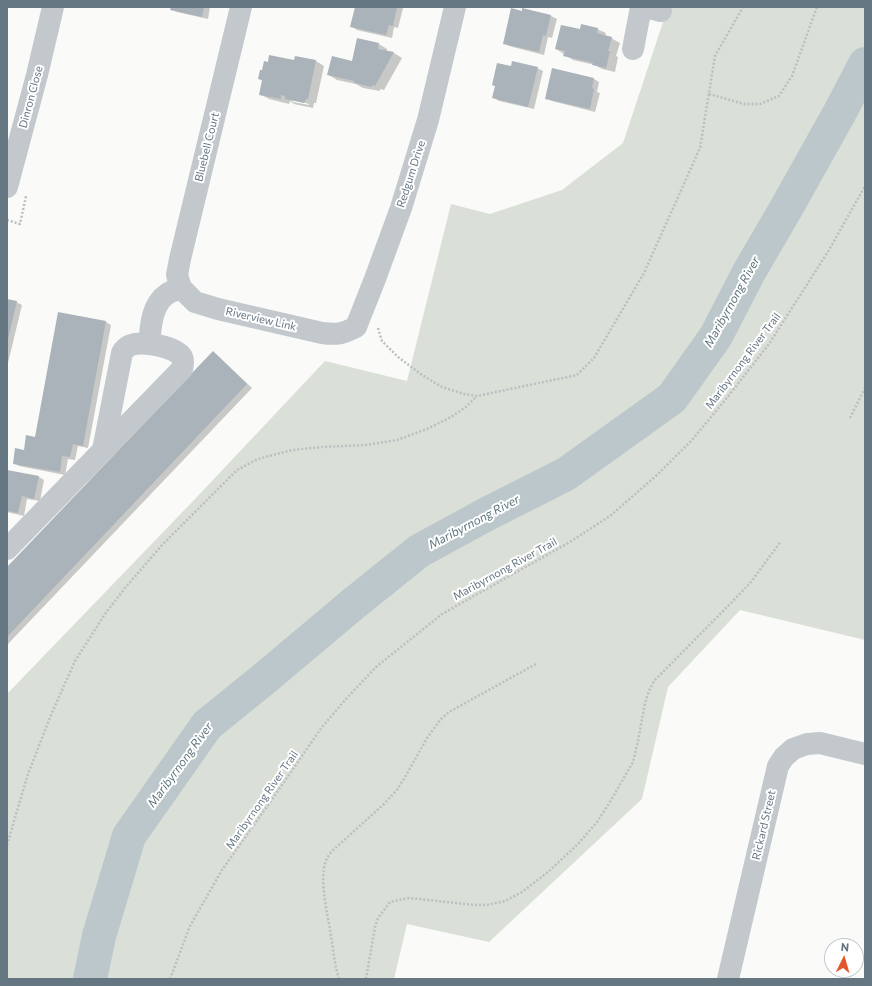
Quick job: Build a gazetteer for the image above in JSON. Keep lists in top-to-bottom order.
{
  "streets": {
    "street": [
      "Dinron Close",
      "Bluebell Court",
      "Redgum Drive",
      "Riverview Link",
      "Rickard Street"
    ],
    "path": ["Maribyrnong River Trail"]
  },
  "crossings": [
    ["Bluebell Court", "Riverview Link"],
    ["Redgum Drive", "Riverview Link"]
  ],
  "water": ["Maribyrnong River"],
  "north": "top"
}
